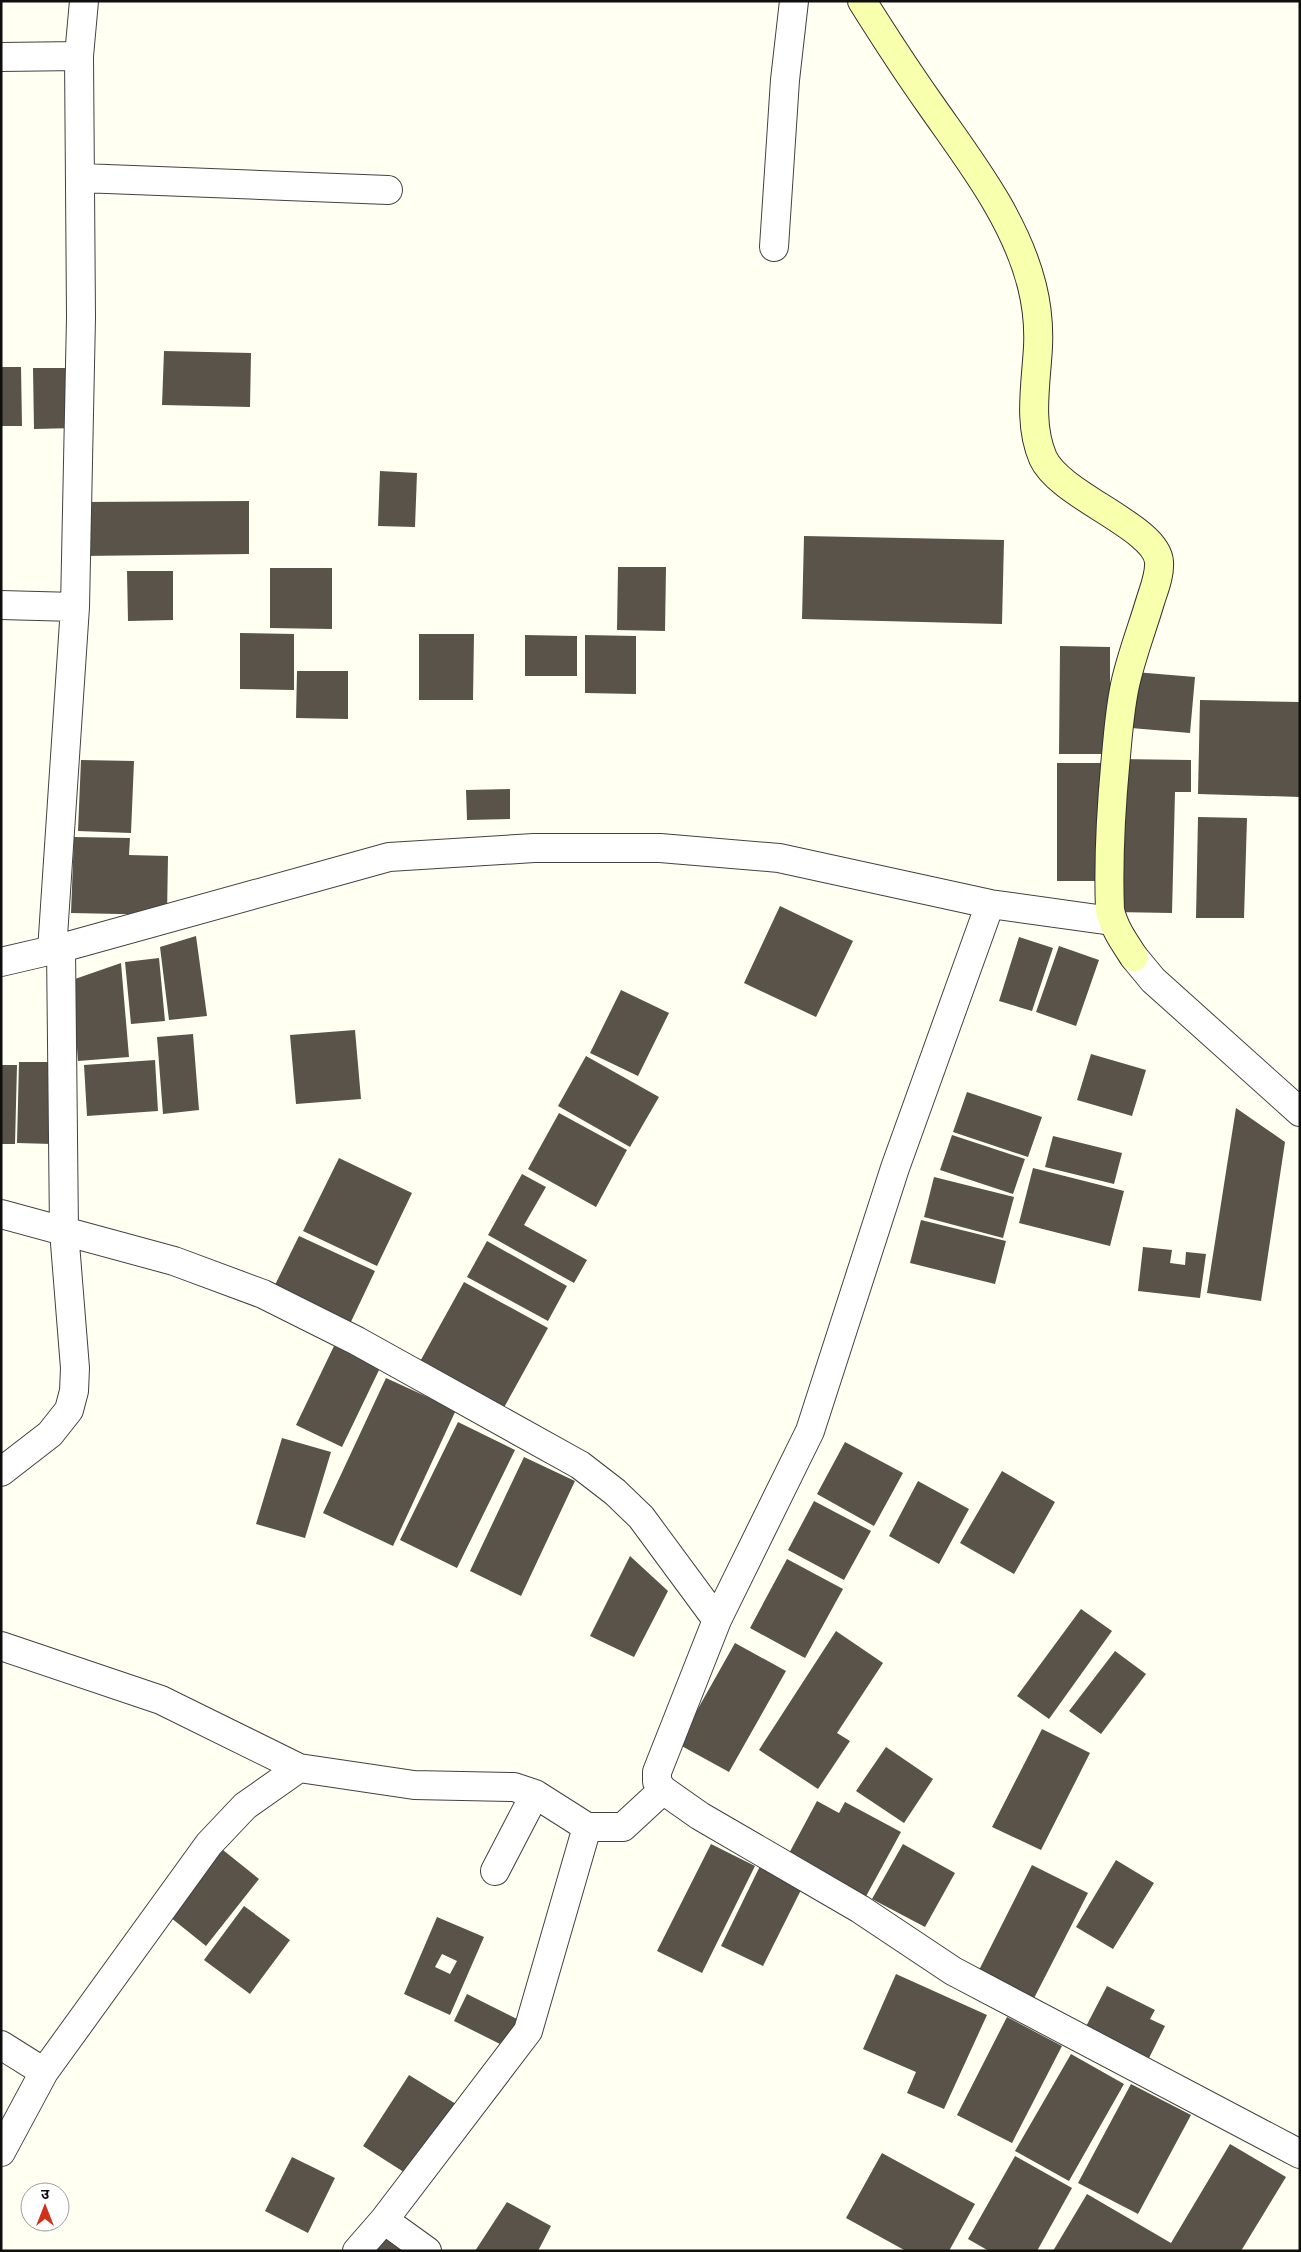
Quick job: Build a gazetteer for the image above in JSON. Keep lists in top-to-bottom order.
{
  "north": "top"
}
